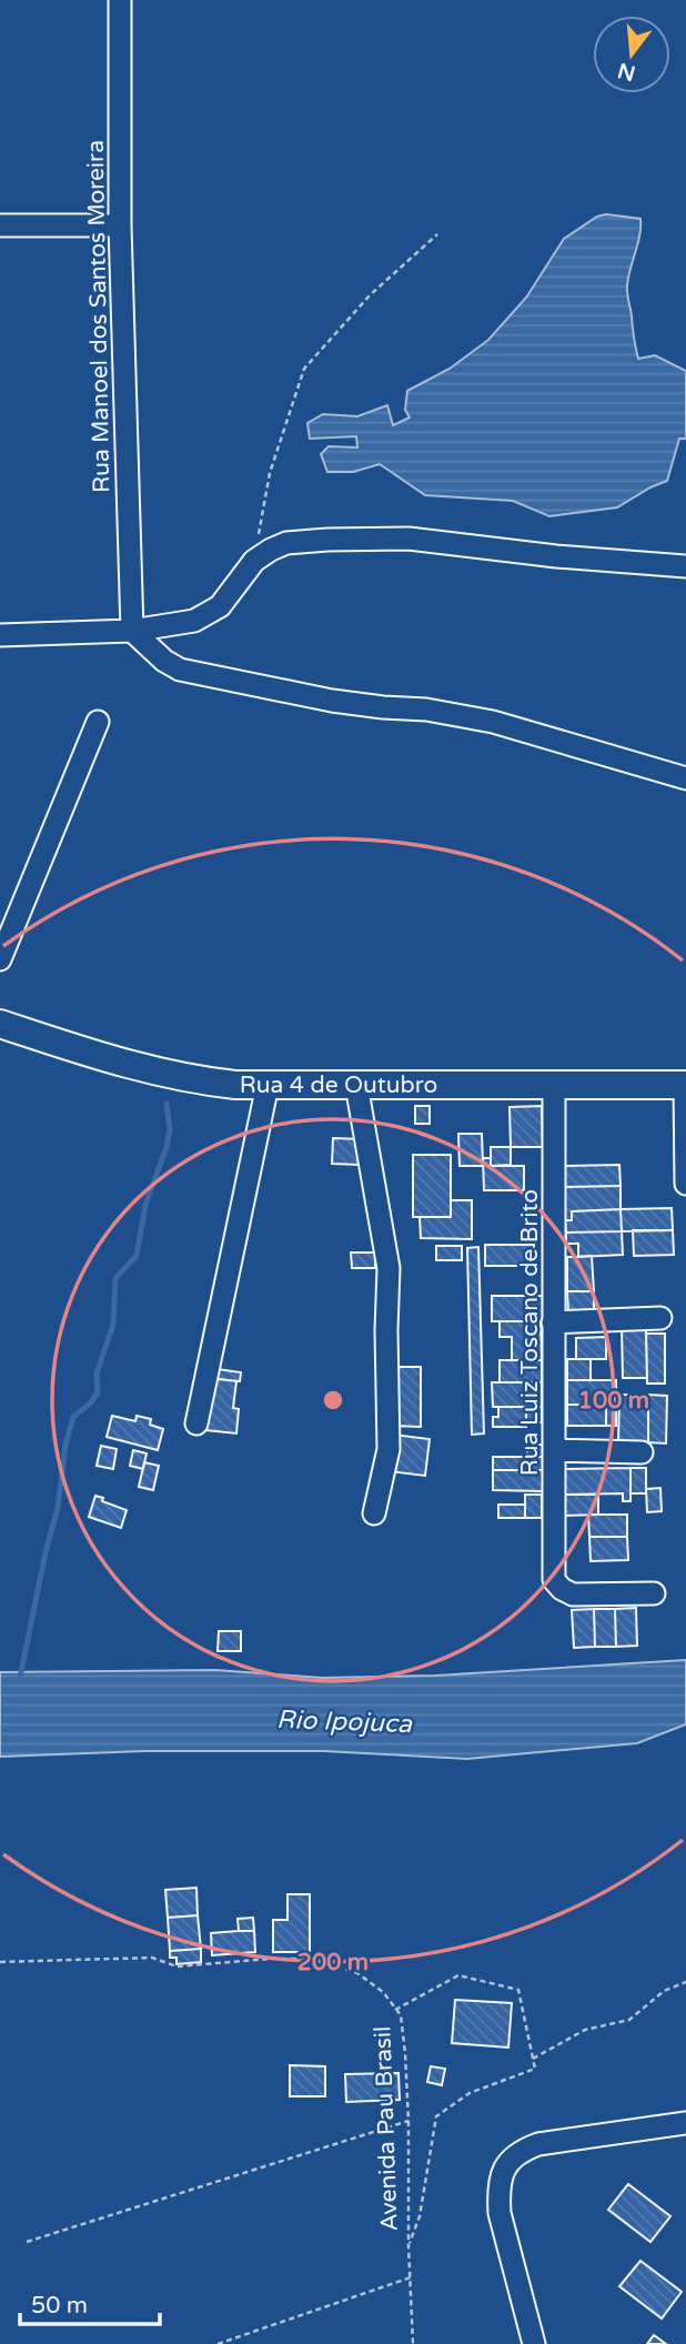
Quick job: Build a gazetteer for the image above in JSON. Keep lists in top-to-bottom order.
{
  "streets": {
    "main road": ["Rua 4 de Outubro"],
    "street": ["Rua Manoel dos Santos Moreira", "Rua Luiz Toscano de Brito"],
    "path": ["Avenida Pau Brasil"]
  },
  "crossings": [
    ["Rua 4 de Outubro", "Rua Luiz Toscano de Brito"]
  ],
  "water": ["Rio Ipojuca"],
  "scale_bar": "50 m",
  "north": "bottom",
  "rings": ["100 m", "200 m"]
}
